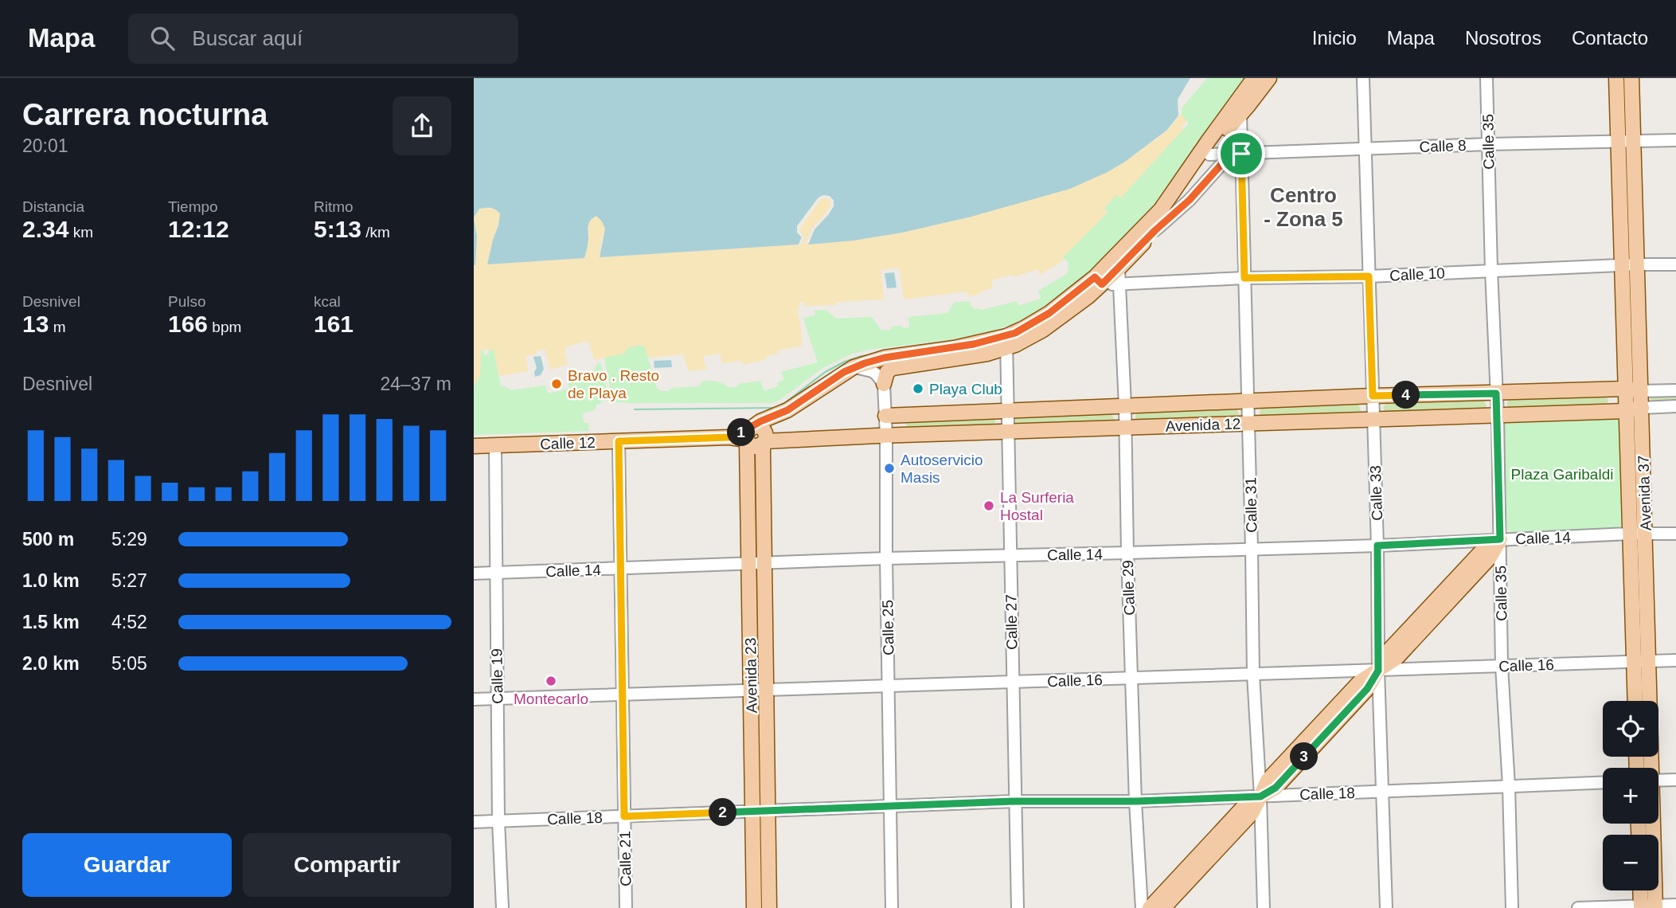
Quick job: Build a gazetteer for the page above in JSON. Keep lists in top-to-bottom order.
{
  "streets": {
    "main road": [
      "Avenida 12",
      "Calle 12",
      "Avenida 37",
      "Avenida 23"
    ],
    "street": [
      "Calle 35",
      "Calle 8",
      "Calle 10",
      "Calle 33",
      "Calle 31",
      "Calle 14",
      "Calle 29",
      "Calle 27",
      "Calle 25",
      "Calle 16",
      "Calle 19",
      "Calle 18",
      "Calle 21"
    ]
  },
  "crossings": [
    ["Calle 35", "Calle 8"],
    ["Calle 35", "Calle 10"],
    ["Calle 35", "Avenida 12"],
    ["Calle 35", "Calle 14"],
    ["Calle 35", "Calle 16"],
    ["Calle 35", "Calle 18"],
    ["Calle 8", "Calle 33"],
    ["Calle 8", "Avenida 37"],
    ["Calle 8", "Calle 31"],
    ["Calle 10", "Calle 33"],
    ["Calle 10", "Avenida 37"],
    ["Calle 10", "Calle 31"],
    ["Calle 10", "Calle 29"],
    ["Avenida 12", "Calle 33"],
    ["Avenida 12", "Avenida 37"],
    ["Avenida 12", "Calle 31"],
    ["Avenida 12", "Calle 29"],
    ["Avenida 12", "Calle 27"],
    ["Avenida 12", "Calle 25"],
    ["Avenida 12", "Avenida 23"],
    ["Calle 12", "Avenida 23"],
    ["Calle 12", "Calle 19"],
    ["Calle 12", "Calle 21"],
    ["Calle 33", "Calle 14"],
    ["Calle 33", "Calle 16"],
    ["Calle 33", "Calle 18"],
    ["Avenida 37", "Calle 14"],
    ["Avenida 37", "Calle 16"],
    ["Calle 31", "Calle 14"],
    ["Calle 31", "Calle 16"],
    ["Calle 31", "Calle 18"],
    ["Calle 14", "Calle 29"],
    ["Calle 14", "Calle 27"],
    ["Calle 14", "Calle 25"],
    ["Calle 14", "Avenida 23"],
    ["Calle 14", "Calle 19"],
    ["Calle 14", "Calle 21"],
    ["Calle 29", "Calle 16"],
    ["Calle 29", "Calle 18"],
    ["Calle 27", "Calle 16"],
    ["Calle 27", "Calle 18"],
    ["Calle 25", "Calle 16"],
    ["Calle 25", "Calle 18"],
    ["Calle 16", "Avenida 23"],
    ["Calle 16", "Calle 19"],
    ["Calle 16", "Calle 21"],
    ["Avenida 23", "Calle 18"],
    ["Calle 19", "Calle 18"],
    ["Calle 18", "Calle 21"]
  ],
  "districts": ["Centro - Zona 5"],
  "parks": ["Plaza Garibaldi"],
  "places": [
    "Bravo . Resto de Playa",
    "Playa Club",
    "Autoservicio Masis",
    "La Surferia Hostal",
    "Montecarlo"
  ],
  "page": {
    "header": "Mapa",
    "search": "Buscar aquí",
    "nav": [
      "Inicio",
      "Mapa",
      "Nosotros",
      "Contacto"
    ],
    "heading": ["Carrera nocturna", "20:01"],
    "stats": [
      ["Distancia", "2.34 km"],
      ["Tiempo", "12:12"],
      ["Ritmo", "5:13 /km"],
      ["Desnivel", "13 m"],
      ["Pulso", "166 bpm"],
      ["kcal", "161"]
    ],
    "chart": ["Desnivel", "24–37 m"],
    "pins": [
      "4",
      "1",
      "3",
      "2"
    ],
    "list": [
      {
        "name": "500 m",
        "note": "5:29"
      },
      {
        "name": "1.0 km",
        "note": "5:27"
      },
      {
        "name": "1.5 km",
        "note": "4:52"
      },
      {
        "name": "2.0 km",
        "note": "5:05"
      }
    ],
    "map_buttons": ["+", "−"],
    "buttons": ["Guardar", "Compartir"]
  }
}
